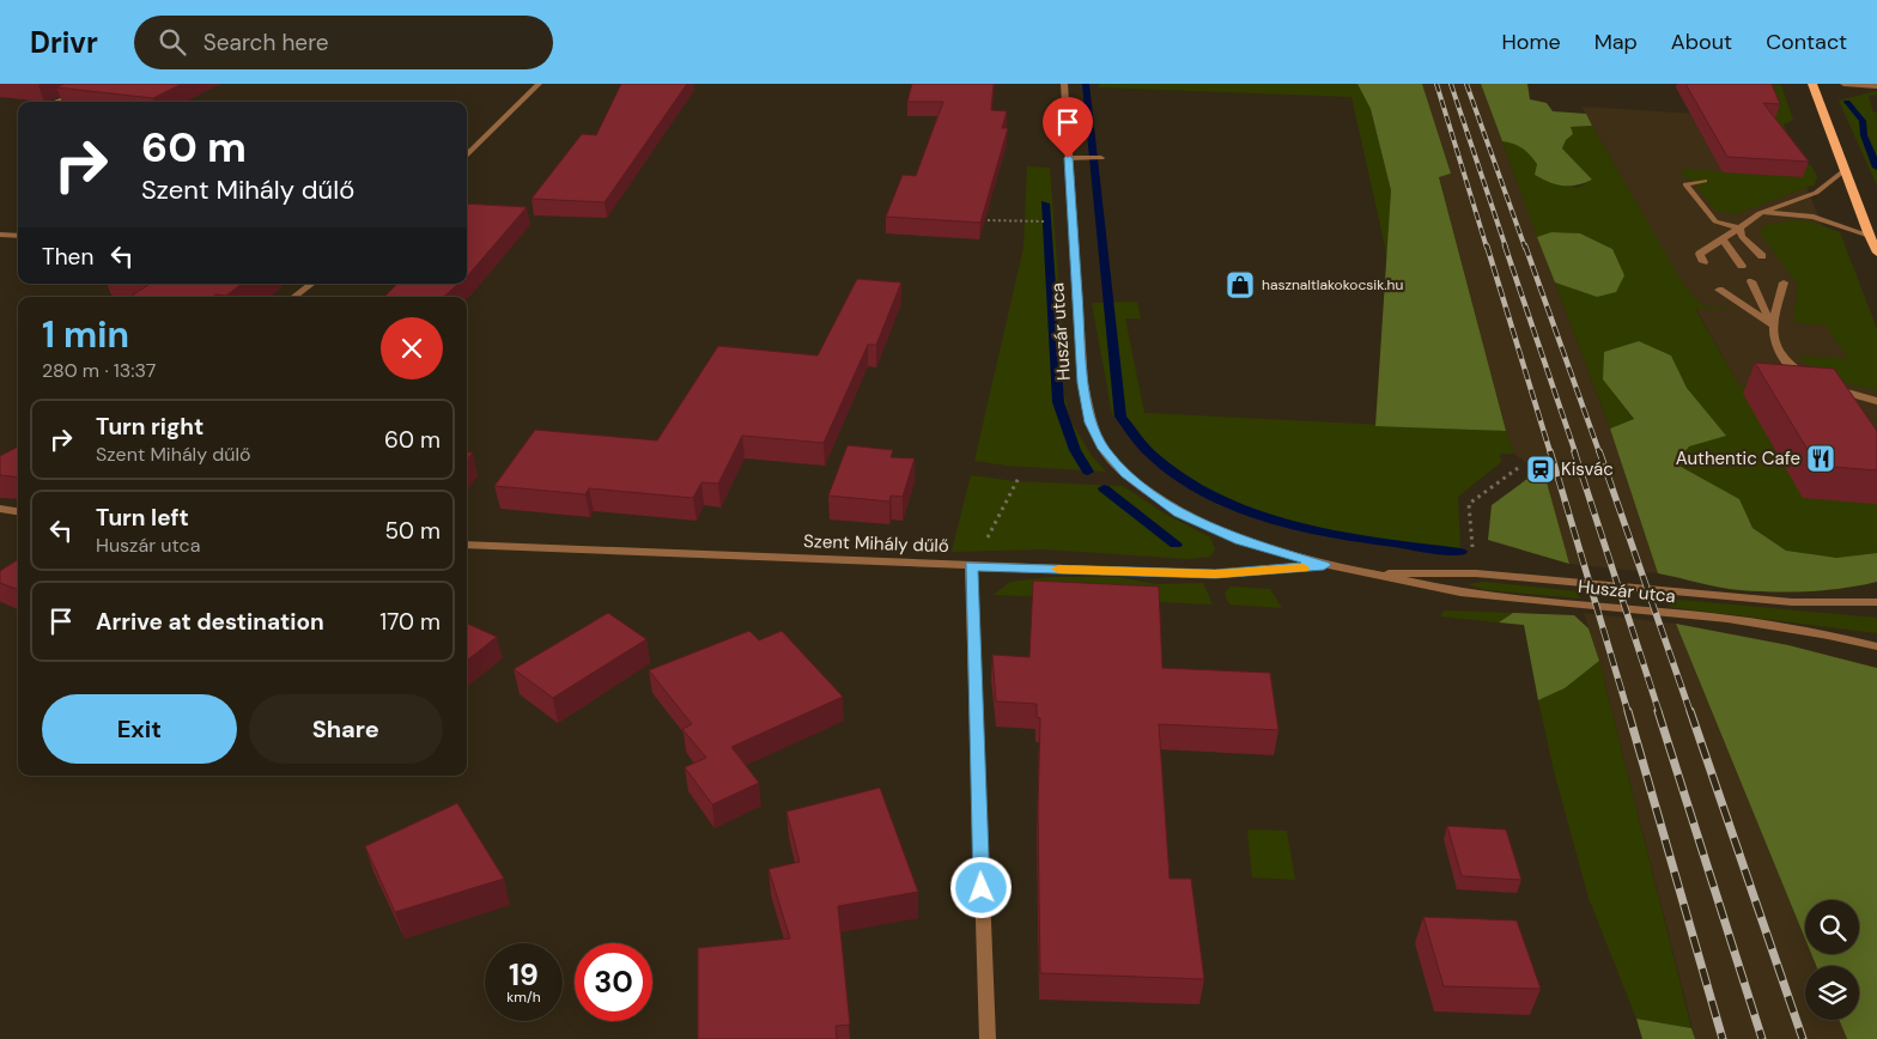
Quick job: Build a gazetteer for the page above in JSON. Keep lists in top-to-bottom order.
{
  "streets": {
    "street": ["Huszár utca", "Szent Mihály dűlő"]
  },
  "crossings": [
    ["Huszár utca", "Szent Mihály dűlő"]
  ],
  "places": {
    "shop": ["hasznaltlakokocsik.hu"],
    "restaurant": ["Authentic Cafe"],
    "station": ["Kisvác"]
  },
  "page": {
    "header": "Drivr",
    "search": "Search here",
    "nav": [
      "Home",
      "Map",
      "About",
      "Contact"
    ],
    "turn": ["60 m", "Szent Mihály dűlő"],
    "then": "Then",
    "heading": ["1 min", "280 m · 13:37"],
    "list": [
      {
        "name": "Turn right",
        "note": "Szent Mihály dűlő",
        "value": "60 m"
      },
      {
        "name": "Turn left",
        "note": "Huszár utca",
        "value": "50 m"
      },
      {
        "name": "Arrive at destination",
        "value": "170 m"
      }
    ],
    "buttons": ["Exit", "Share"],
    "speed": "19 km/h",
    "limit": "30"
  }
}
